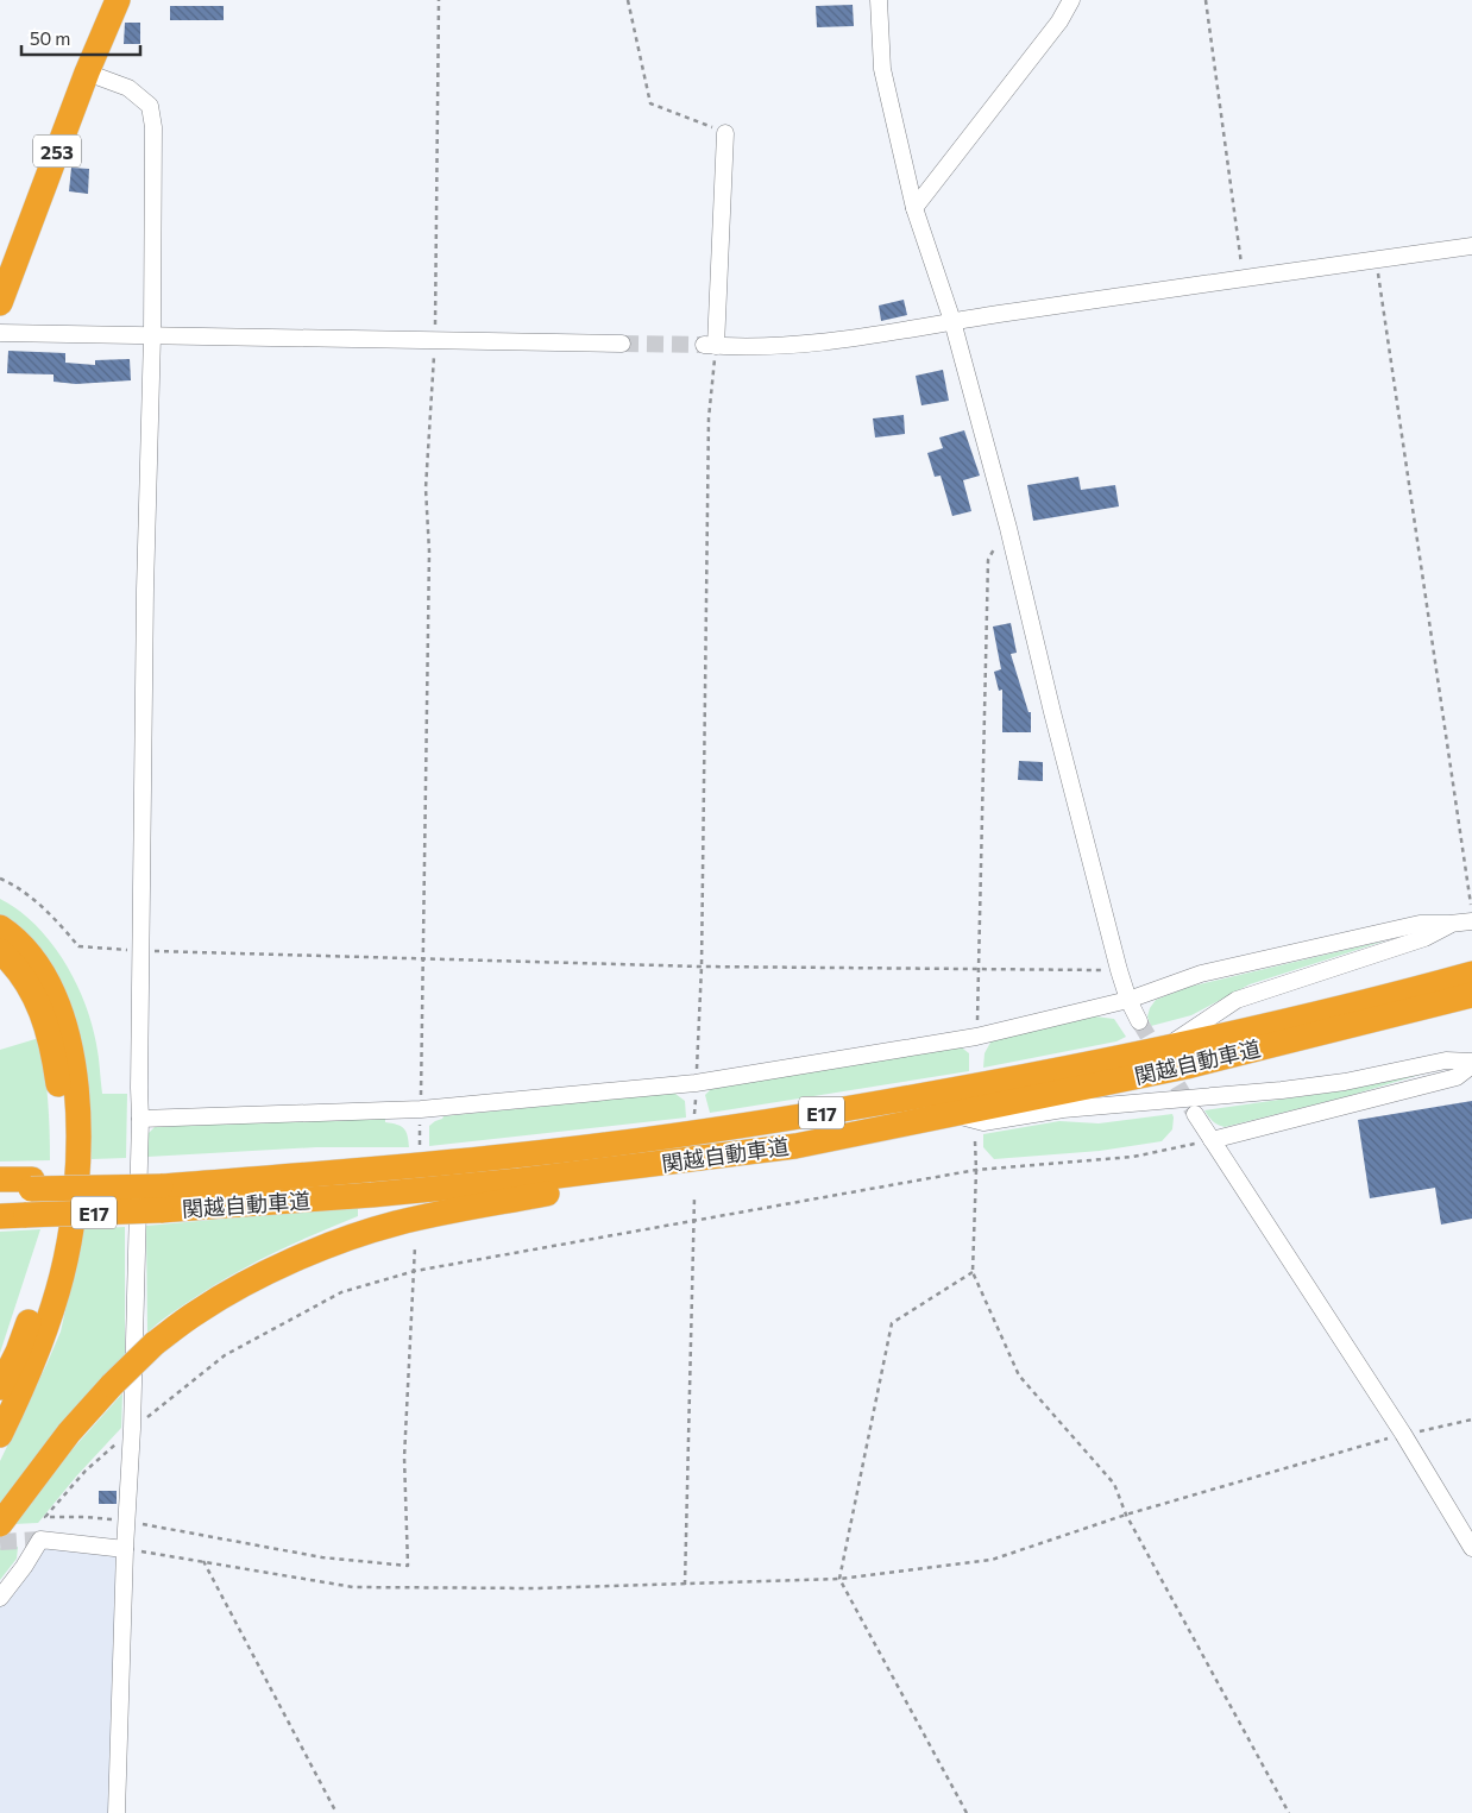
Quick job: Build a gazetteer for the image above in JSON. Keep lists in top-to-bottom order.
{
  "streets": {
    "highway": ["253", "関越自動車道", "E17"]
  },
  "scale_bar": "50 m"
}
